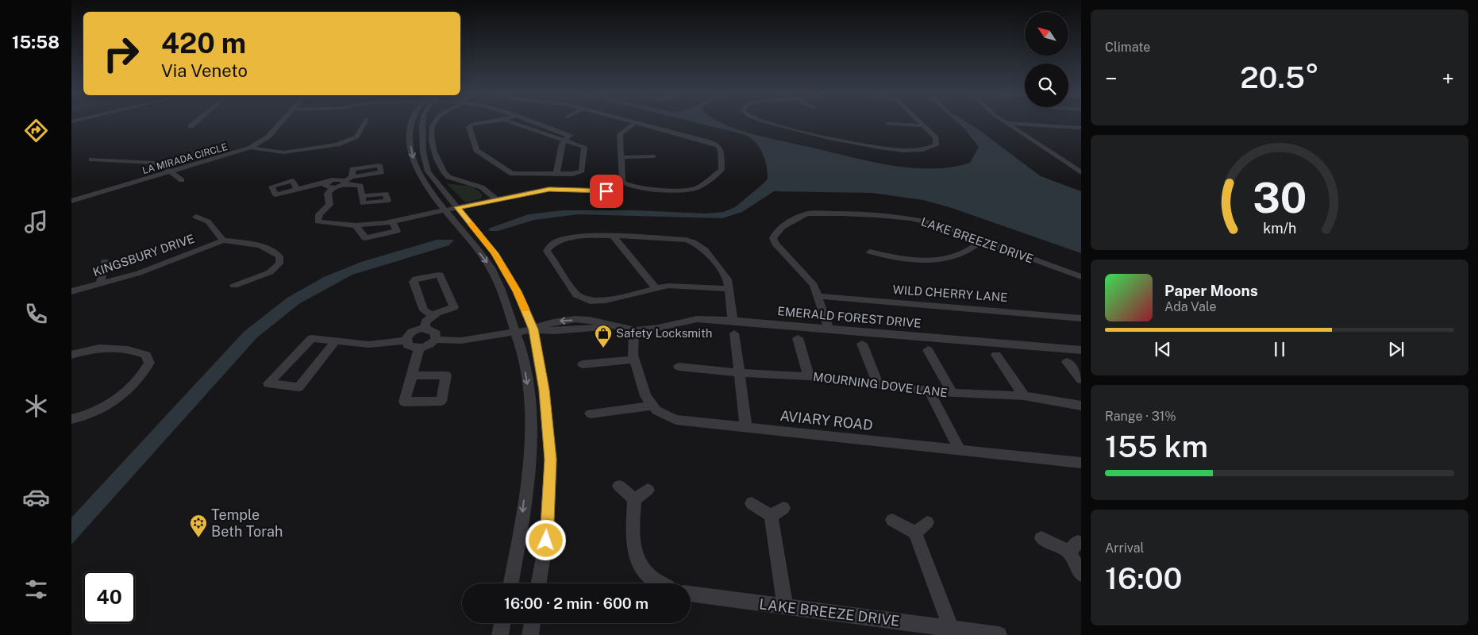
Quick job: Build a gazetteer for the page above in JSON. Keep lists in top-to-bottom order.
{
  "streets": {
    "street": [
      "LA MIRADA CIRCLE",
      "LAKE BREEZE DRIVE",
      "KINGSBURY DRIVE",
      "WILD CHERRY LANE",
      "EMERALD FOREST DRIVE",
      "MOURNING DOVE LANE",
      "AVIARY ROAD"
    ]
  },
  "crossings": [
    ["LAKE BREEZE DRIVE", "WILD CHERRY LANE"],
    ["LAKE BREEZE DRIVE", "EMERALD FOREST DRIVE"],
    ["EMERALD FOREST DRIVE", "AVIARY ROAD"]
  ],
  "places": {
    "shop": ["Safety Locksmith"],
    "synagogue": ["Temple Beth Torah"]
  },
  "north": "top left",
  "page": {
    "tabs": "15:58",
    "tile": [
      "Climate",
      ["Range · 31%", "155 km"],
      ["Arrival", "16:00"]
    ],
    "turn": ["420 m", "Via Veneto"],
    "heat": ["−", "20.5°", "+"],
    "song": ["Paper Moons", "Ada Vale"],
    "limit": "40",
    "trip": "16:00 · 2 min · 600 m",
    "gauge": ["30", "km/h"]
  }
}
